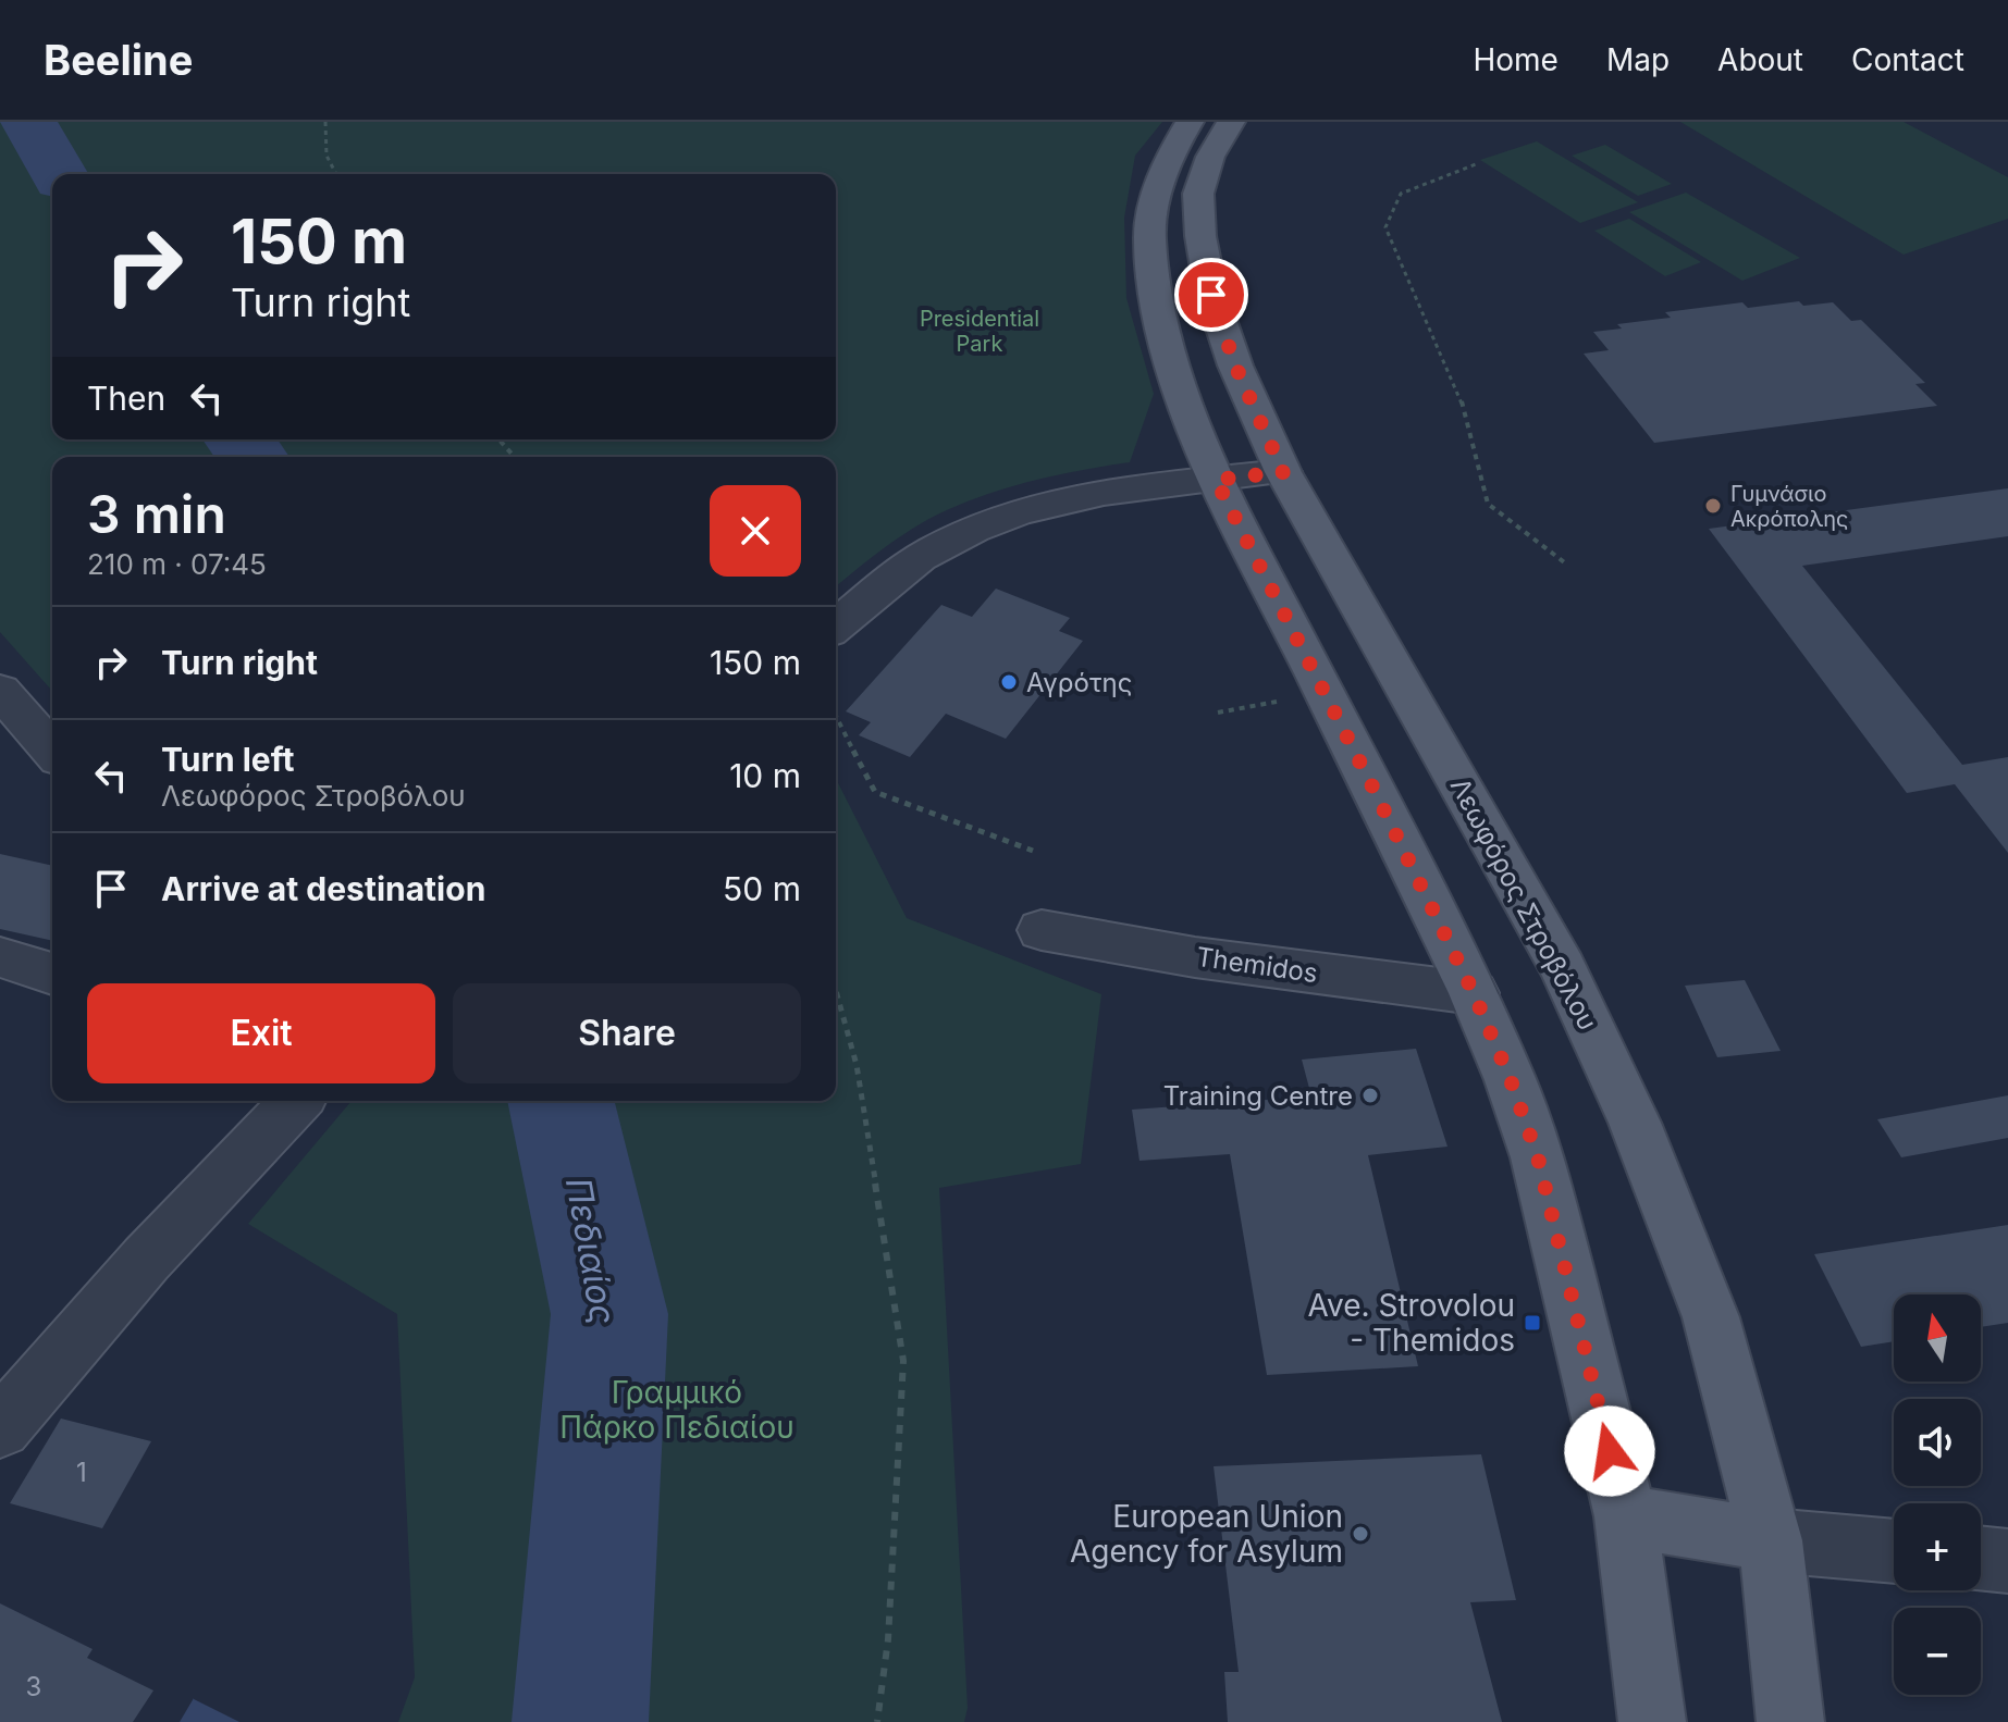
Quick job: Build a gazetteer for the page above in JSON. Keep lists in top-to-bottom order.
{
  "streets": {
    "main road": ["Λεωφόρος Στροβόλου"],
    "street": ["Themidos"]
  },
  "water": ["Πεδιαίος"],
  "parks": ["Presidential Park", "Γραμμικό Πάρκο Πεδιαίου"],
  "places": {
    "other": [
      "Γυμνάσιο Ακρόπολης",
      "Αγρότης",
      "Training Centre",
      "European Union Agency for Asylum"
    ],
    "transit": ["Ave. Strovolou - Themidos"]
  },
  "house_numbers": ["1", "3"],
  "north": "top",
  "page": {
    "header": "Beeline",
    "nav": [
      "Home",
      "Map",
      "About",
      "Contact"
    ],
    "turn": ["150 m", "Turn right"],
    "then": "Then",
    "heading": ["3 min", "210 m · 07:45"],
    "list": [
      {
        "name": "Turn right",
        "value": "150 m"
      },
      {
        "name": "Turn left",
        "note": "Λεωφόρος Στροβόλου",
        "value": "10 m"
      },
      {
        "name": "Arrive at destination",
        "value": "50 m"
      }
    ],
    "buttons": ["Exit", "Share"],
    "map_buttons": ["+", "−"]
  }
}
